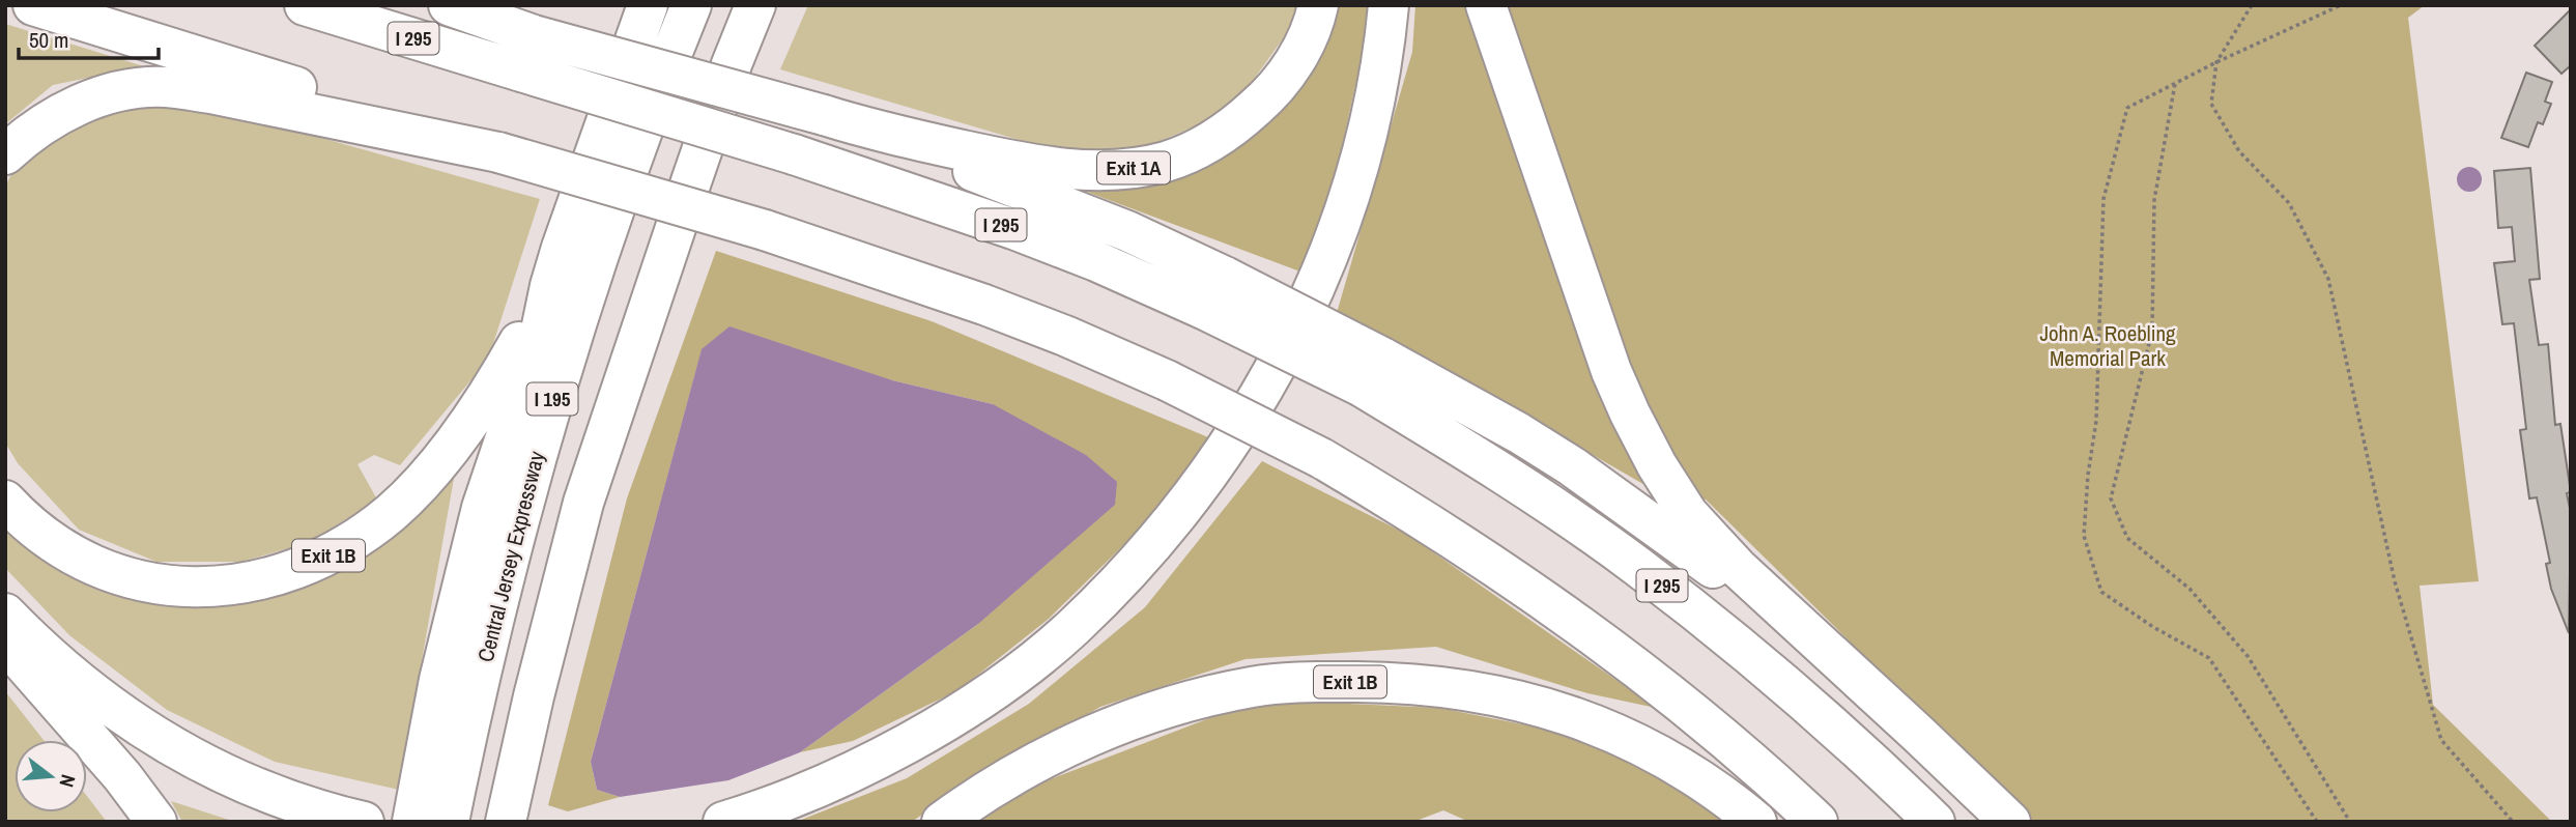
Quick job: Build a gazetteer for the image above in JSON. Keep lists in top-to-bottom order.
{
  "streets": {
    "highway": [
      "I 295",
      "Exit 1A",
      "I 195",
      "Exit 1B",
      "Central Jersey Expressway"
    ]
  },
  "parks": ["John A. Roebling Memorial Park"],
  "scale_bar": "50 m",
  "north": "right"
}
